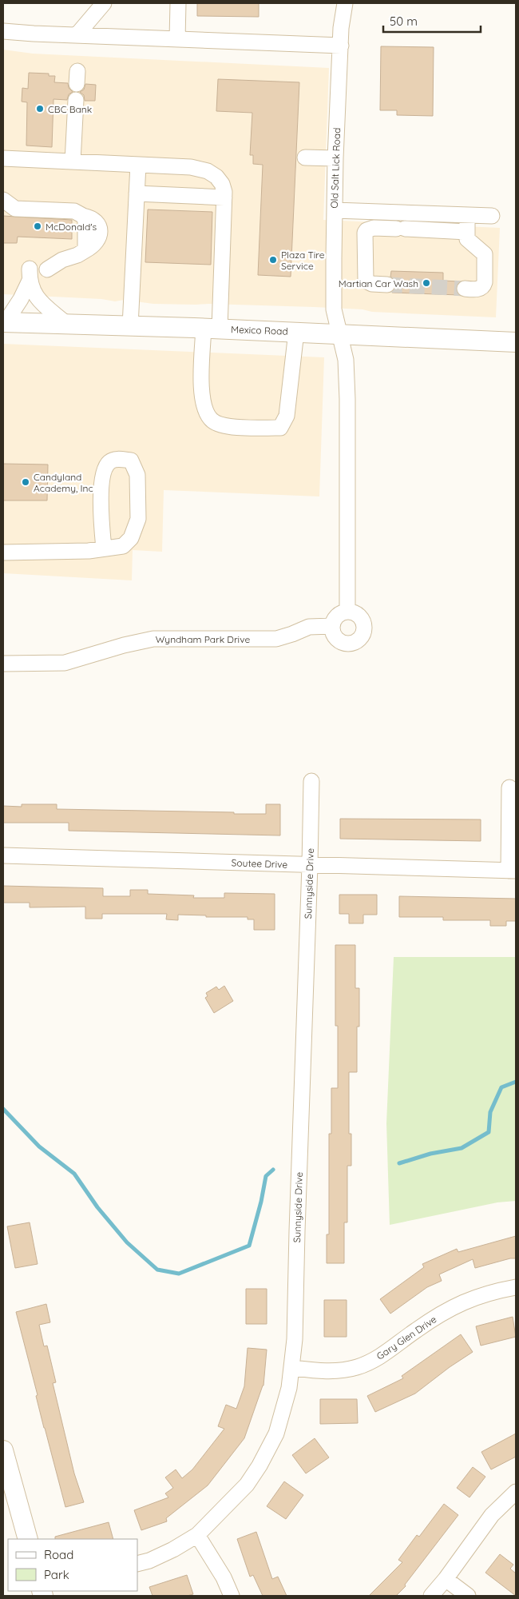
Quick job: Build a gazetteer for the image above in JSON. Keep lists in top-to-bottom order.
{
  "streets": {
    "main road": ["Mexico Road"],
    "street": [
      "Old Salt Lick Road",
      "Wyndham Park Drive",
      "Soutee Drive",
      "Sunnyside Drive",
      "Gary Glen Drive"
    ]
  },
  "crossings": [
    ["Old Salt Lick Road", "Mexico Road"],
    ["Soutee Drive", "Sunnyside Drive"],
    ["Sunnyside Drive", "Gary Glen Drive"]
  ],
  "places": [
    "CBC Bank",
    "McDonald's",
    "Plaza Tire Service",
    "Martian Car Wash",
    "Candyland Academy, Inc"
  ],
  "legend": ["Road", "Park"],
  "scale_bar": "50 m"
}
